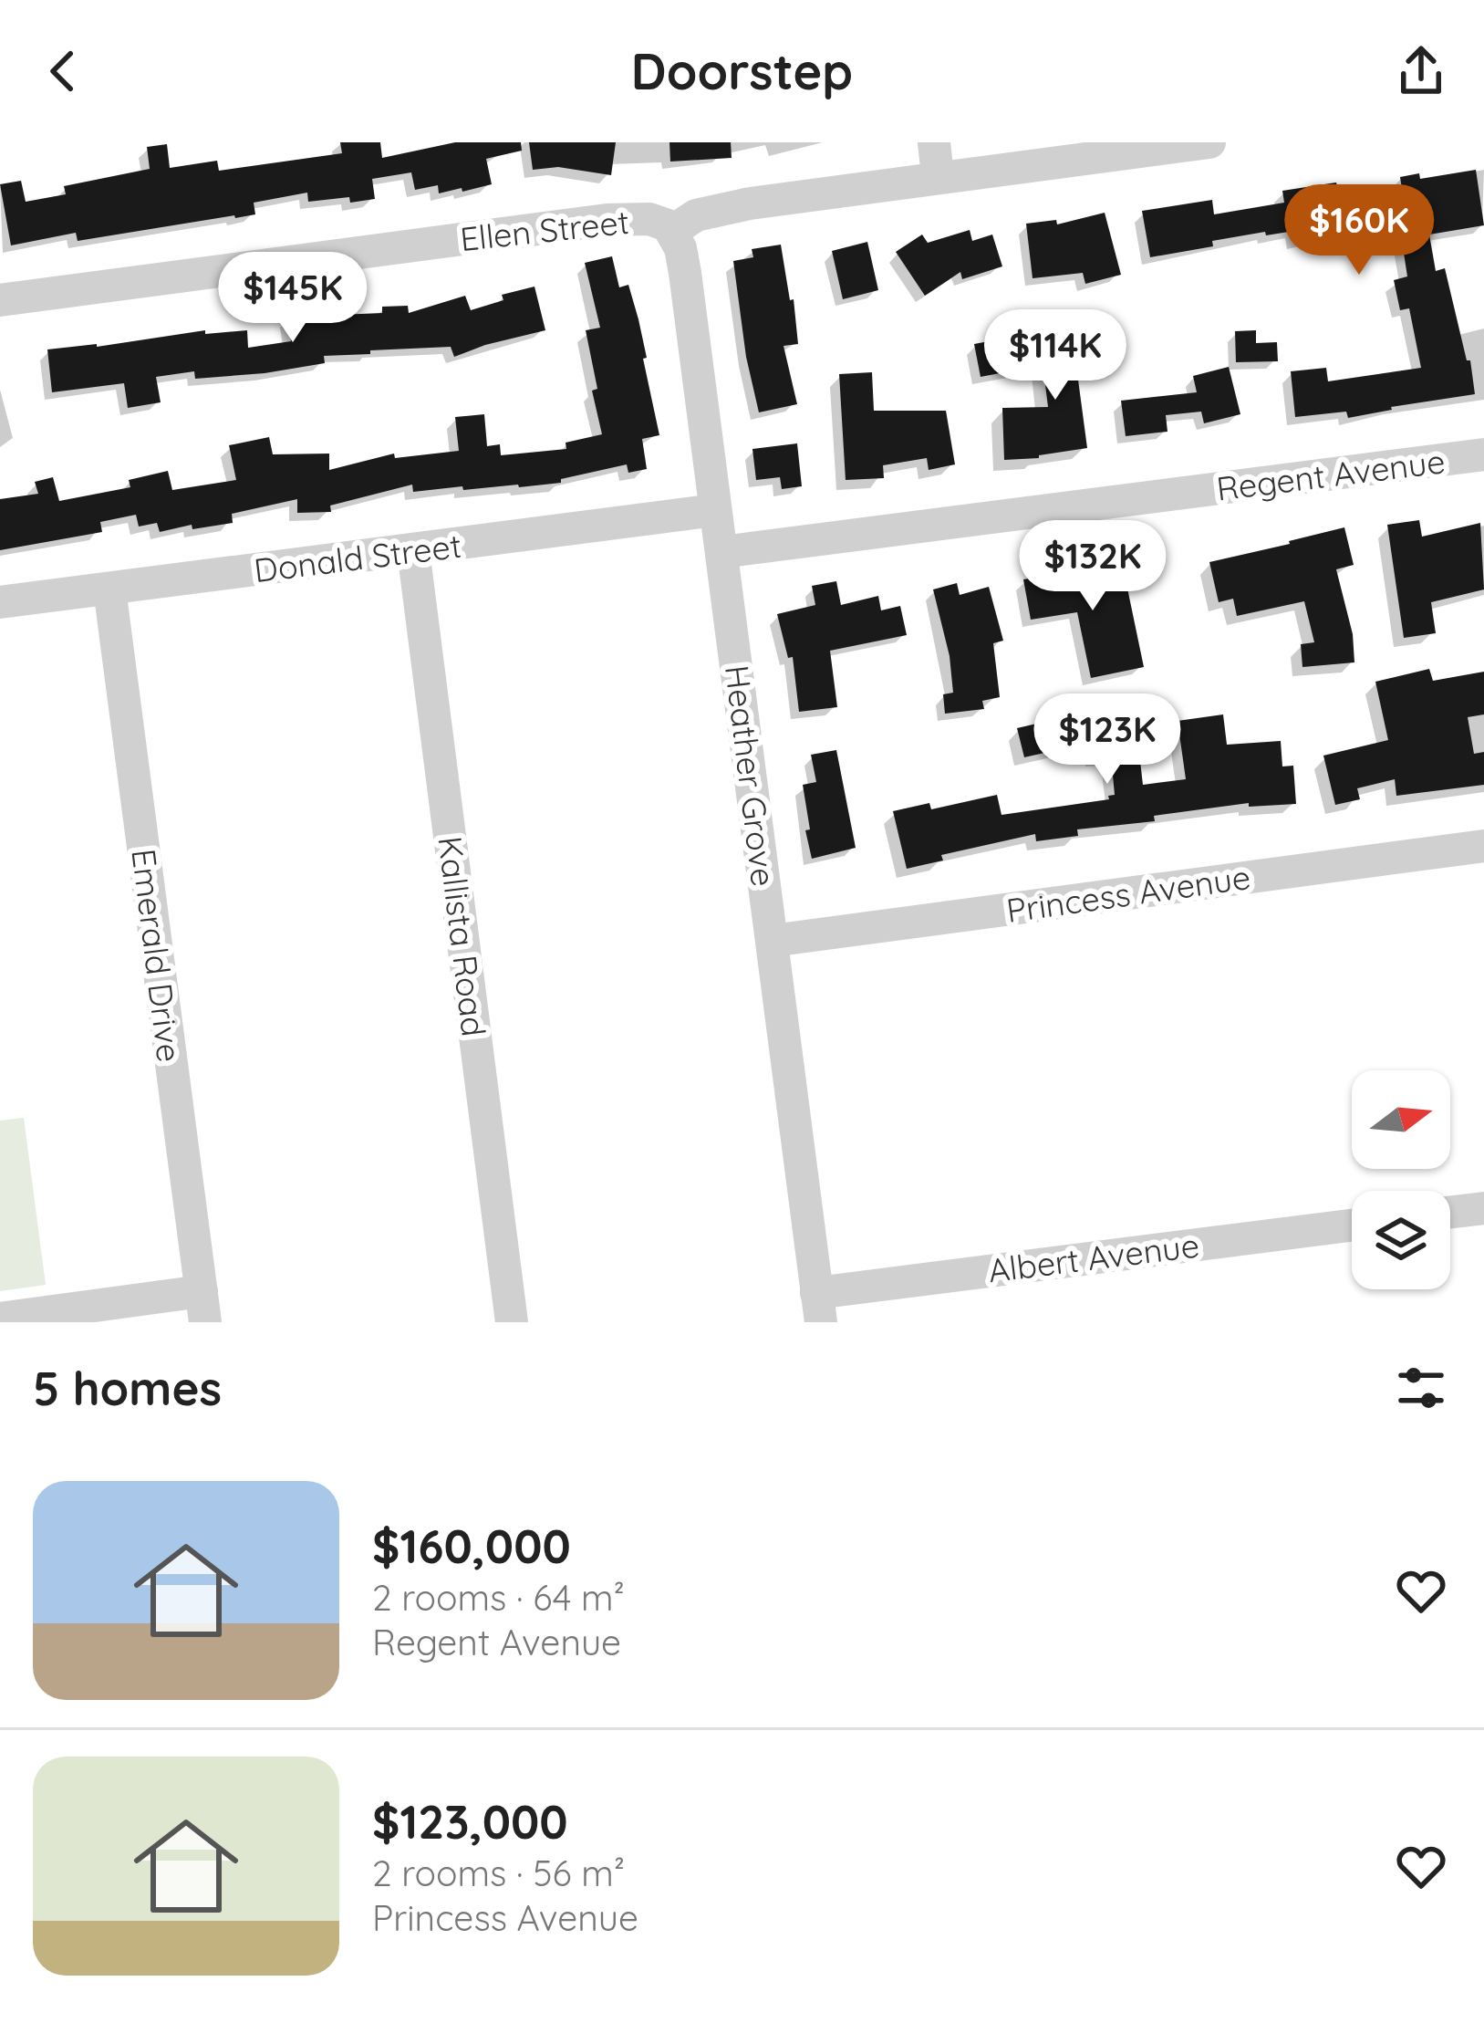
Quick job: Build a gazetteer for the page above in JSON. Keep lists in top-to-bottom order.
{
  "streets": {
    "street": [
      "Ellen Street",
      "Regent Avenue",
      "Donald Street",
      "Heather Grove",
      "Princess Avenue",
      "Kallista Road",
      "Emerald Drive",
      "Albert Avenue"
    ]
  },
  "crossings": [
    ["Ellen Street", "Heather Grove"],
    ["Regent Avenue", "Heather Grove"],
    ["Donald Street", "Heather Grove"],
    ["Donald Street", "Kallista Road"],
    ["Donald Street", "Emerald Drive"],
    ["Heather Grove", "Princess Avenue"],
    ["Heather Grove", "Albert Avenue"]
  ],
  "north": "right",
  "page": {
    "header": "Doorstep",
    "price": [
      "$160K",
      "$145K",
      "$114K",
      "$132K",
      "$123K"
    ],
    "heading": "5 homes",
    "list": [
      {
        "name": "$160,000",
        "note": "2 rooms · 64 m² · Regent Avenue"
      },
      {
        "name": "$123,000",
        "note": "2 rooms · 56 m² · Princess Avenue"
      }
    ]
  }
}
